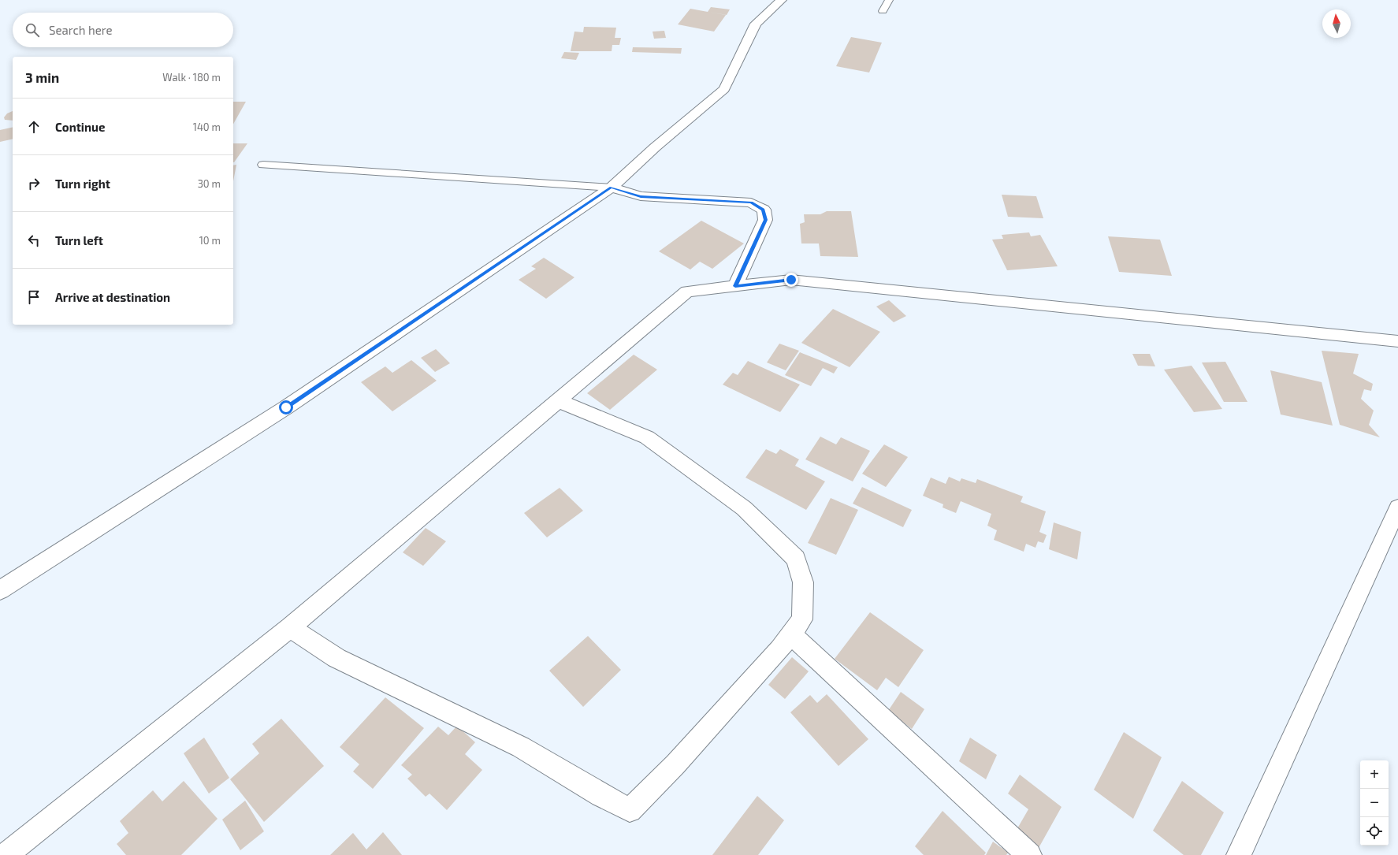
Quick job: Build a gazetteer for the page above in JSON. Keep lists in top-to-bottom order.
{
  "north": "top",
  "page": {
    "search": "Search here",
    "heading": ["3 min", "Walk · 180 m"],
    "list": [
      ["Continue", "140 m"],
      ["Turn right", "30 m"],
      ["Turn left", "10 m"],
      "Arrive at destination"
    ],
    "map_buttons": ["+", "−"]
  }
}
